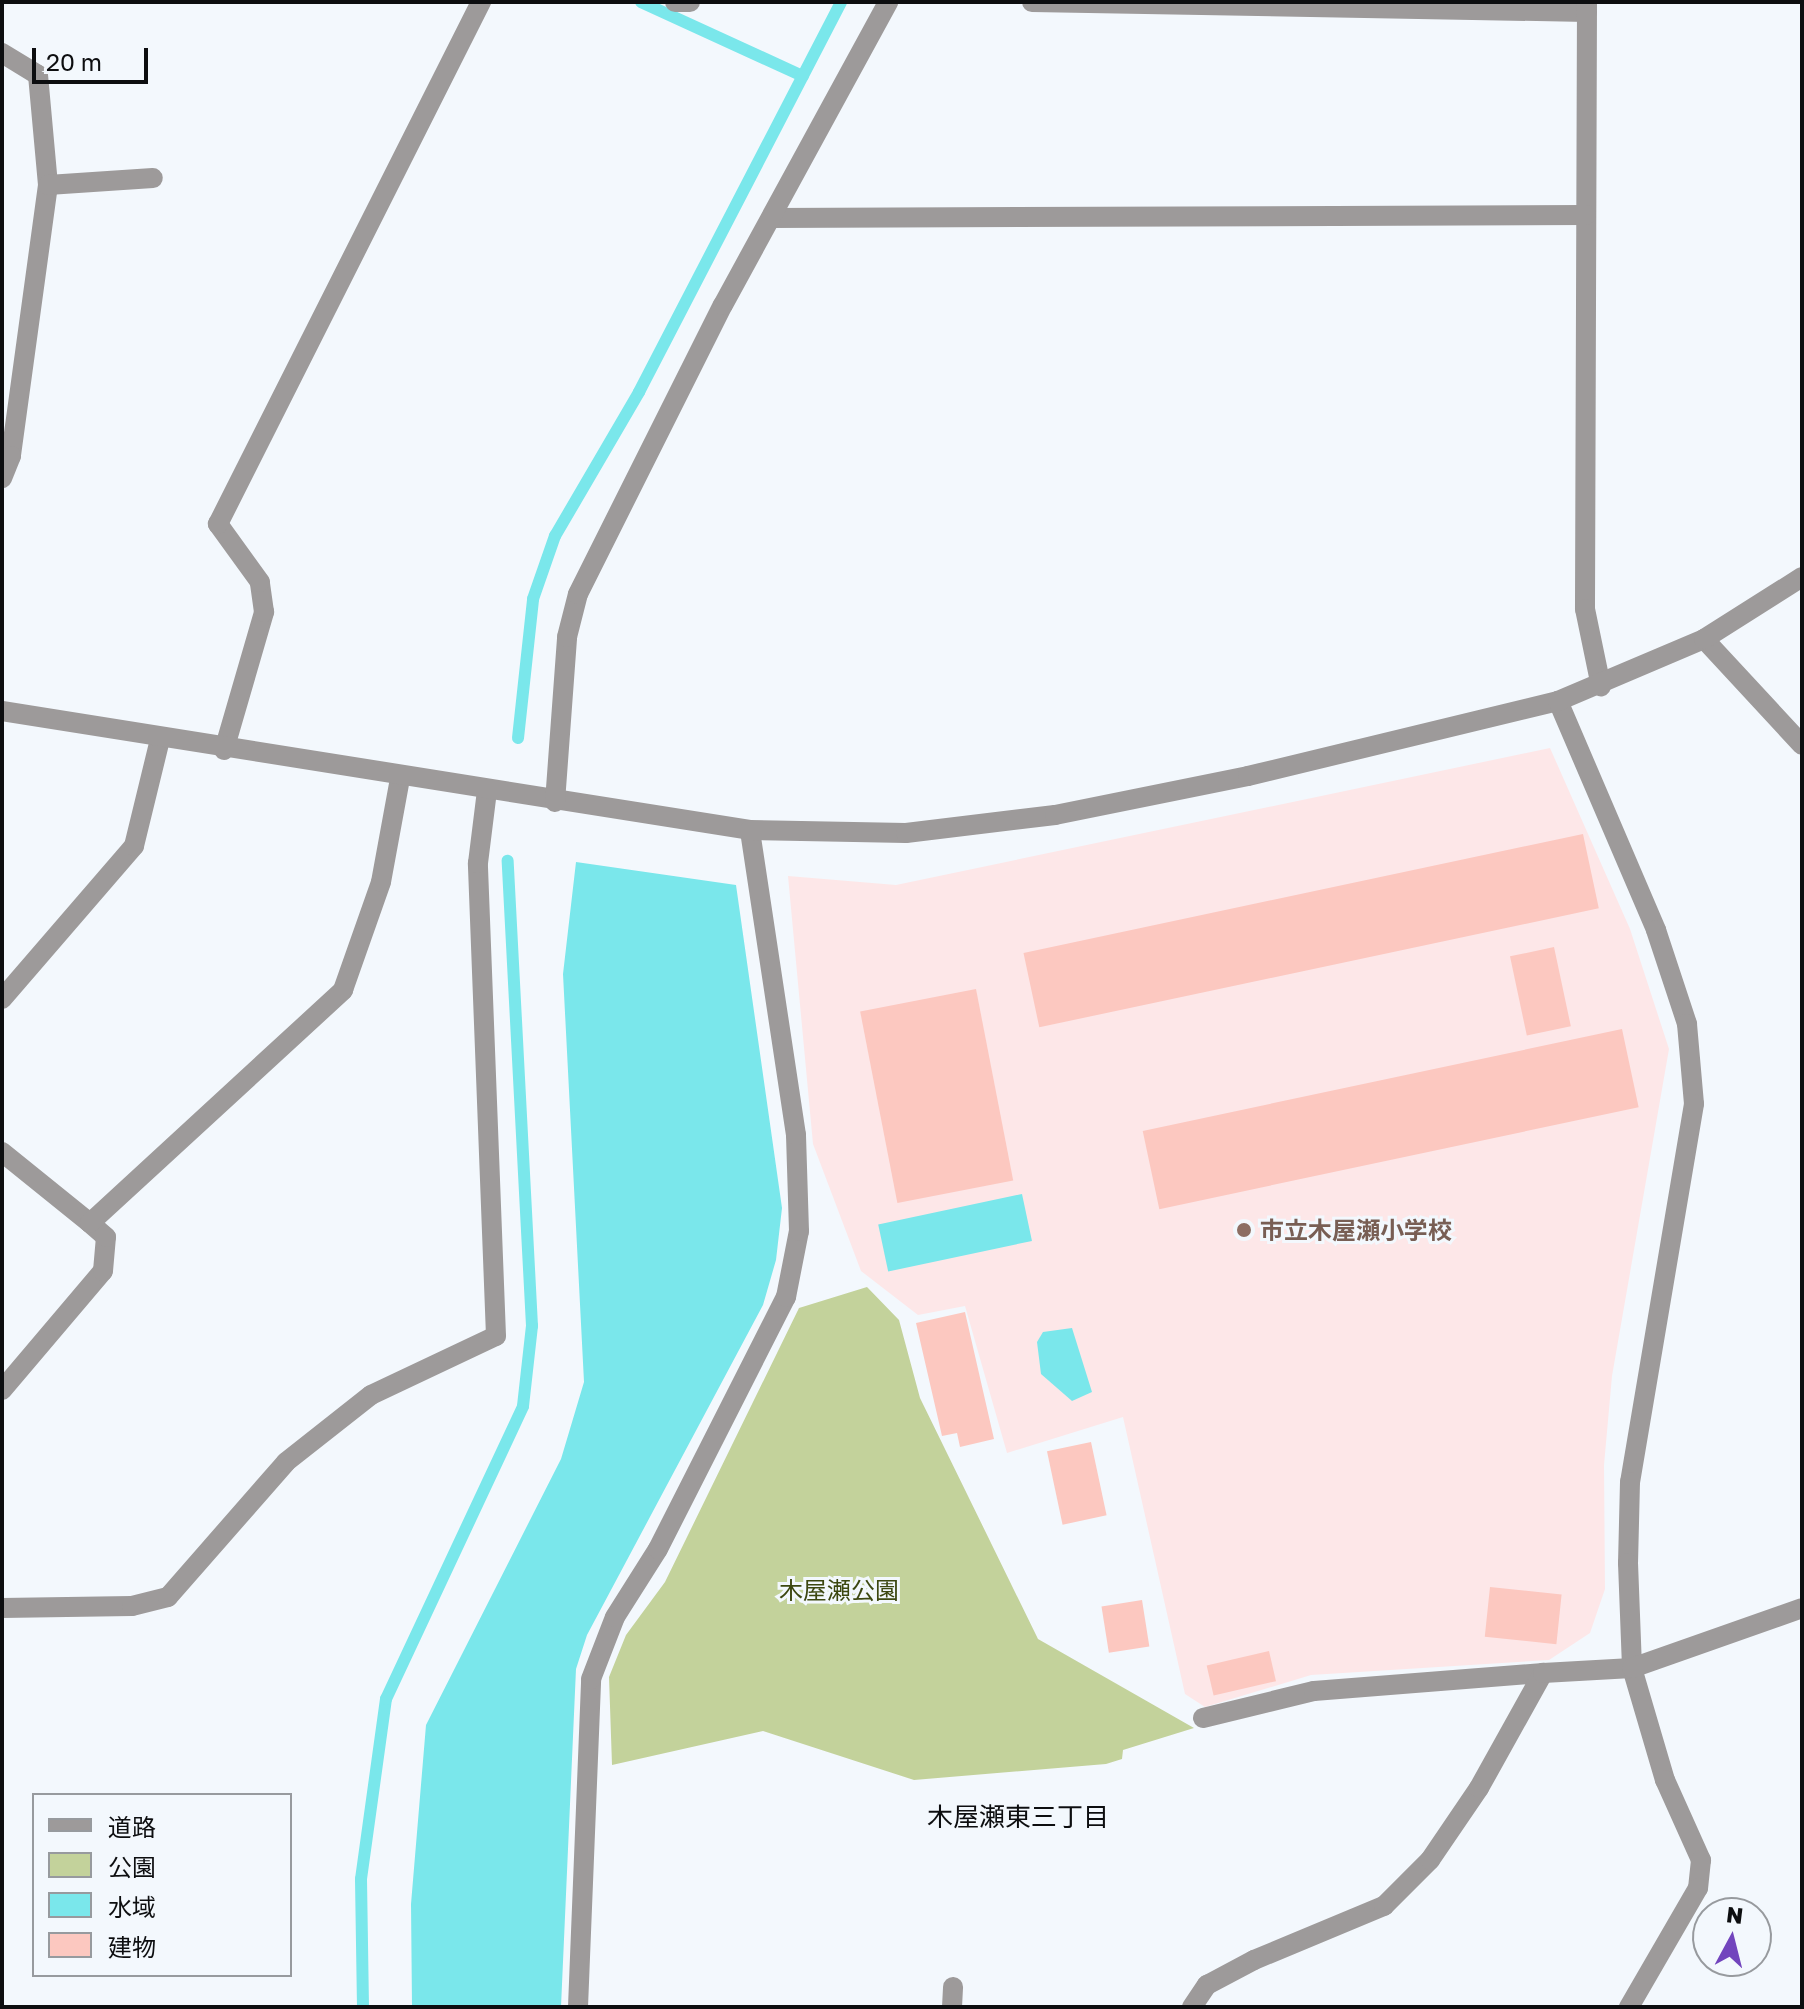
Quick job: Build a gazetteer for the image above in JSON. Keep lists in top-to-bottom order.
{
  "districts": ["木屋瀬東三丁目"],
  "parks": ["木屋瀬公園"],
  "places": ["市立木屋瀬小学校"],
  "legend": [
    "道路",
    "公園",
    "水域",
    "建物"
  ],
  "scale_bar": "20 m",
  "north": "top"
}
